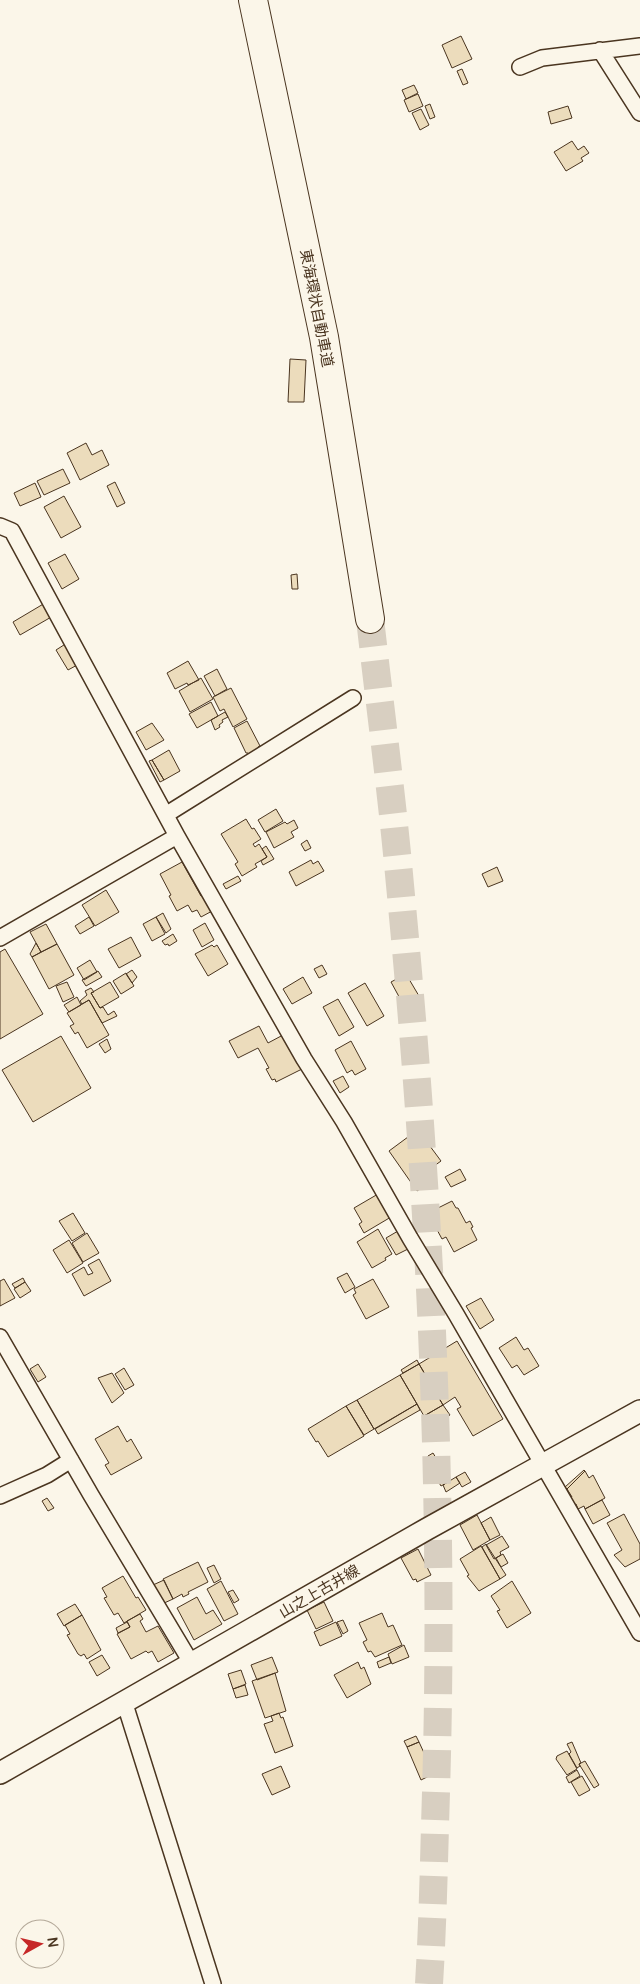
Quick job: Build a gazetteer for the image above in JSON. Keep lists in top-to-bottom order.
{
  "streets": {
    "highway": ["東海環状自動車道"],
    "main road": ["山之上古井線"]
  },
  "north": "right"
}
